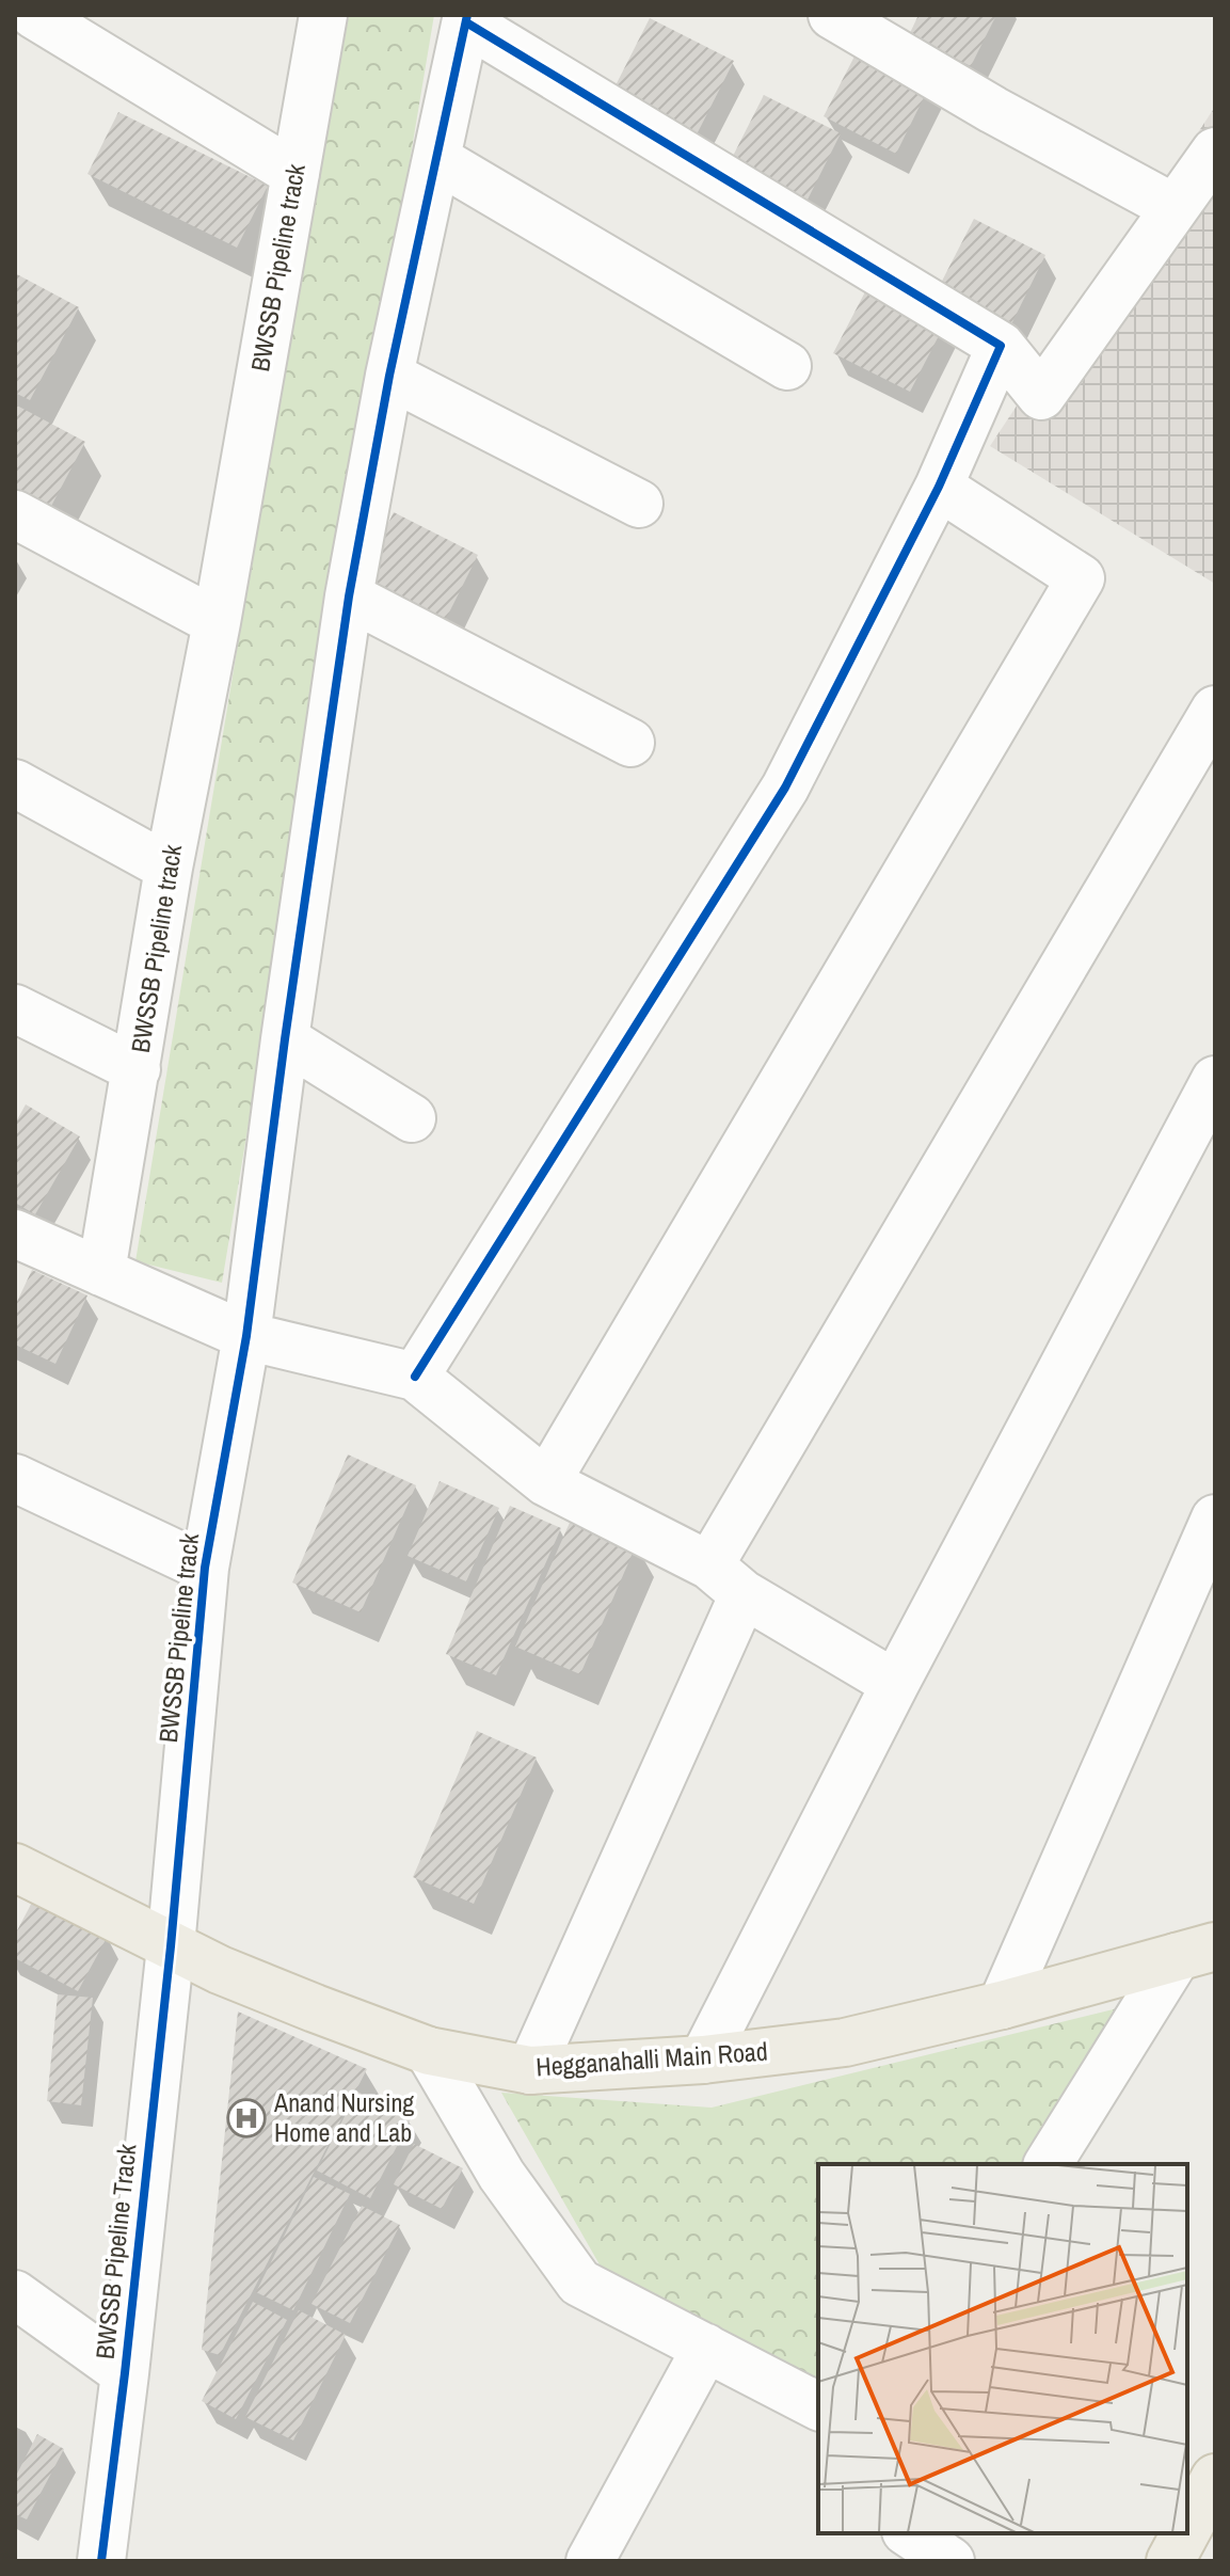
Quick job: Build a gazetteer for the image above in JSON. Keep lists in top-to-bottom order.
{
  "streets": {
    "main road": ["Hegganahalli Main Road"],
    "street": ["BWSSB Pipeline track", "BWSSB Pipeline Track"]
  },
  "crossings": [
    ["BWSSB Pipeline track", "Hegganahalli Main Road"],
    ["BWSSB Pipeline track", "BWSSB Pipeline Track"],
    ["Hegganahalli Main Road", "BWSSB Pipeline Track"]
  ],
  "places": {
    "hospital": ["Anand Nursing Home and Lab"]
  }
}
